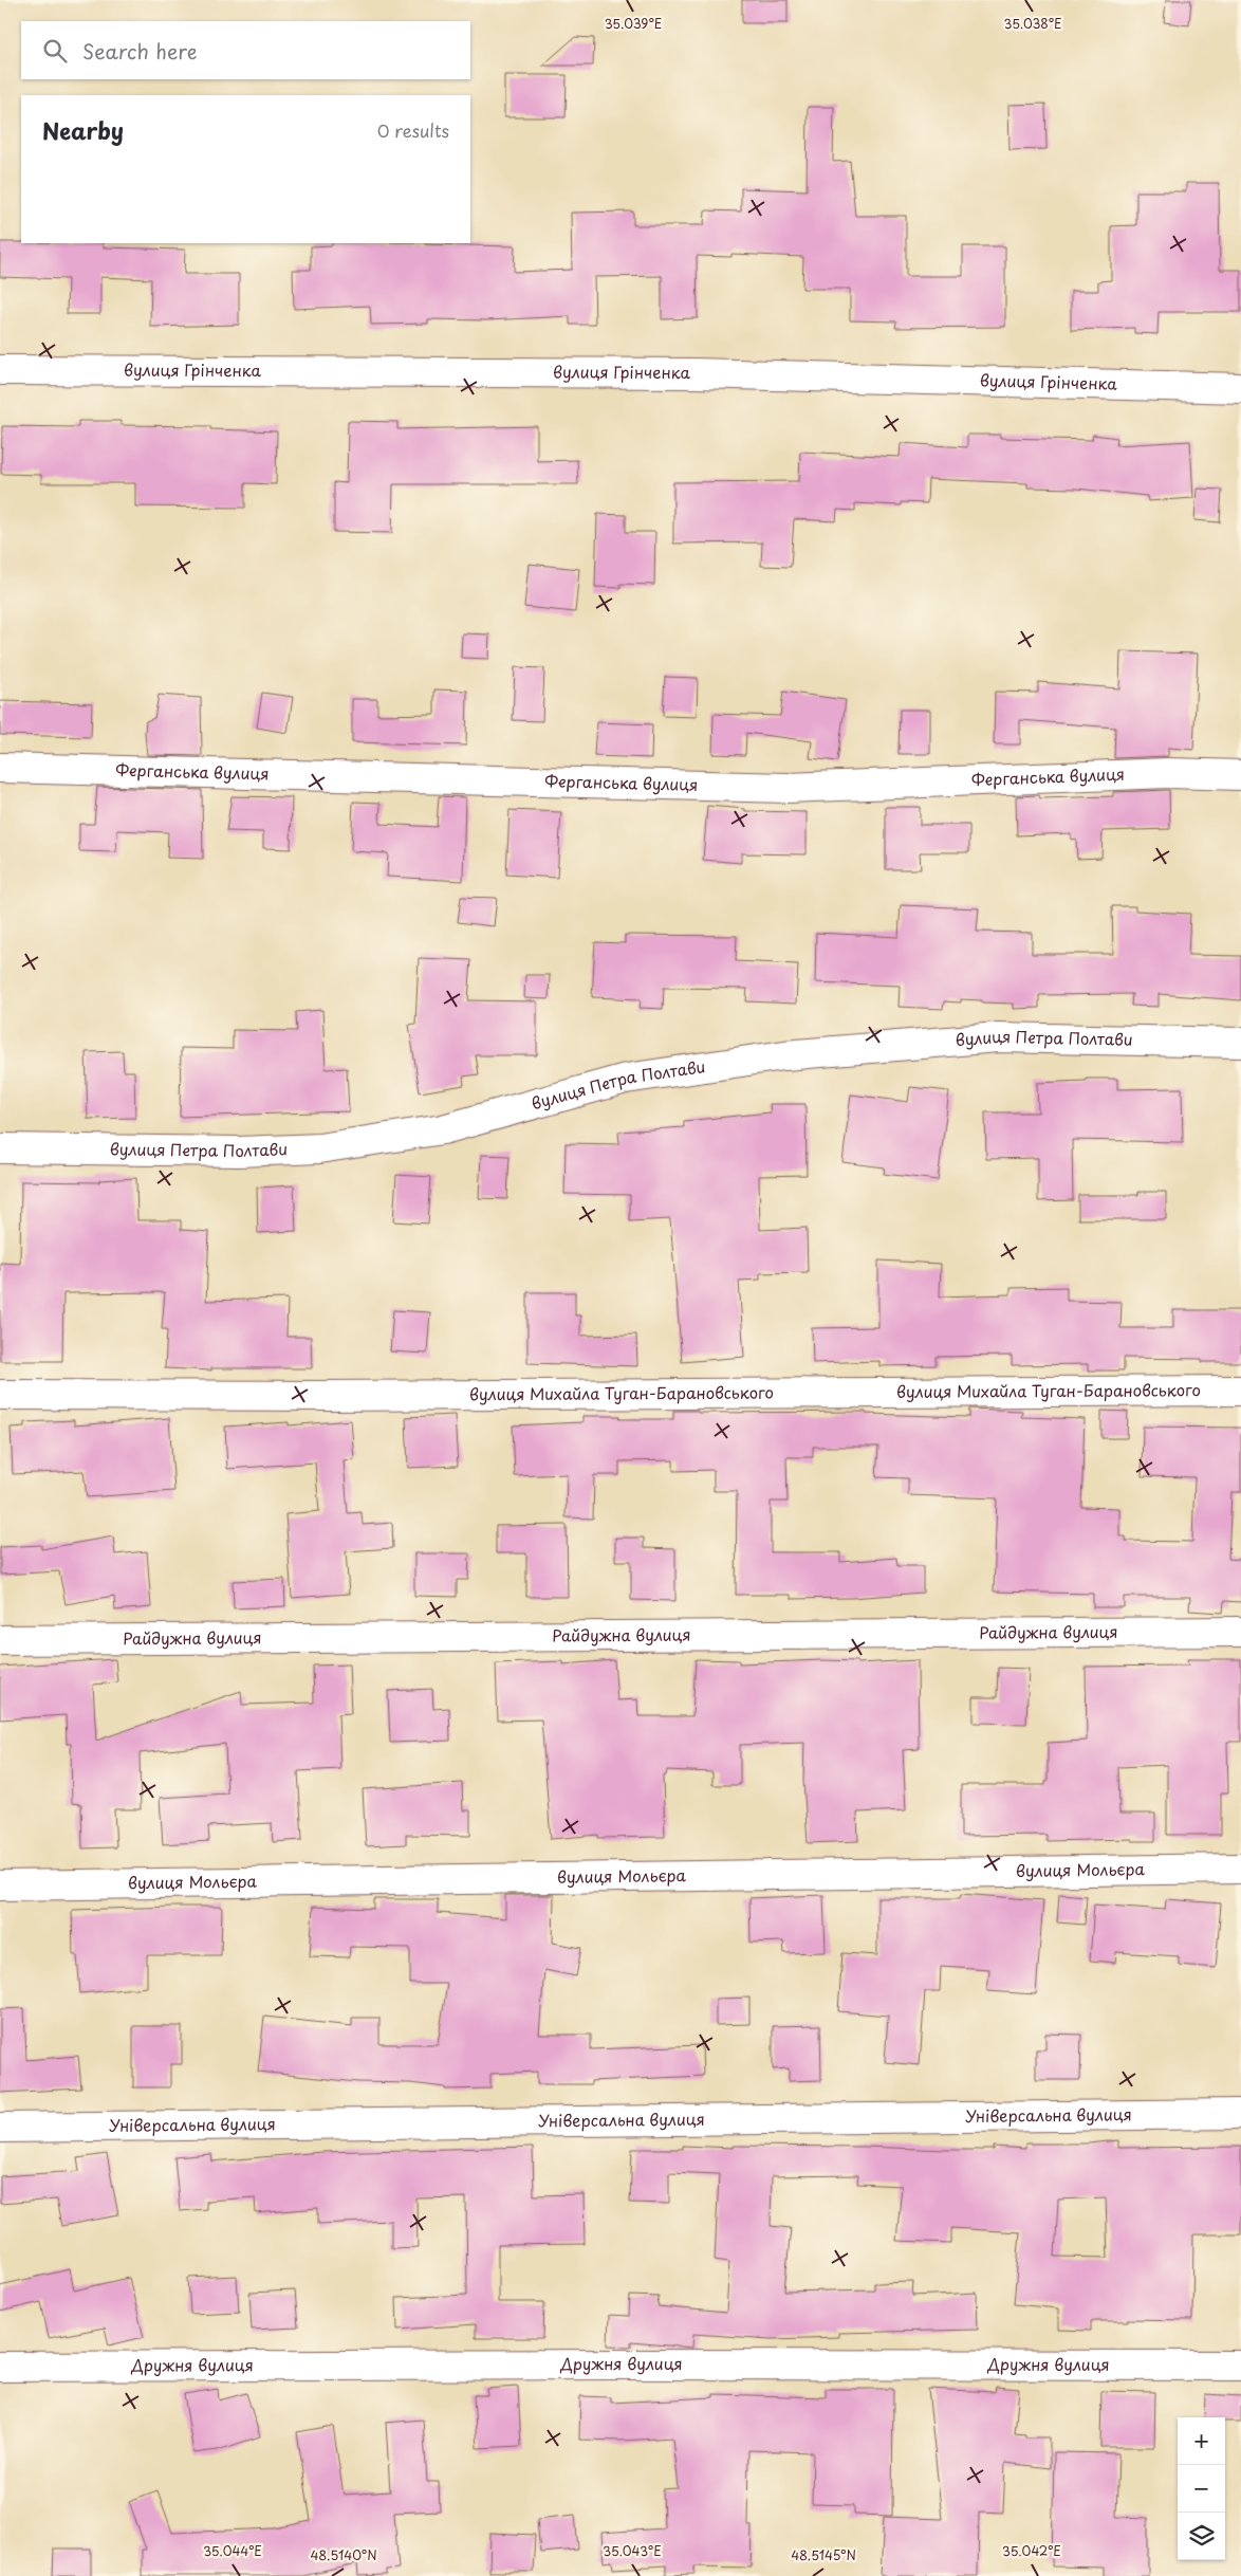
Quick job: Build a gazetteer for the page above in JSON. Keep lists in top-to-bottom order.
{
  "streets": {
    "street": [
      "вулиця Грінченка",
      "Ферганська вулиця",
      "вулиця Петра Полтави",
      "вулиця Михайла Туган-Барановського",
      "Райдужна вулиця",
      "вулиця Мольєра",
      "Універсальна вулиця",
      "Дружня вулиця"
    ]
  },
  "page": {
    "search": "Search here",
    "heading": ["Nearby", "0 results"],
    "map_buttons": ["+", "−"]
  },
  "coordinates": [
    "35.038°E",
    "35.039°E",
    "35.044°E",
    "35.043°E",
    "35.042°E",
    "48.5140°N",
    "48.5145°N"
  ]
}
